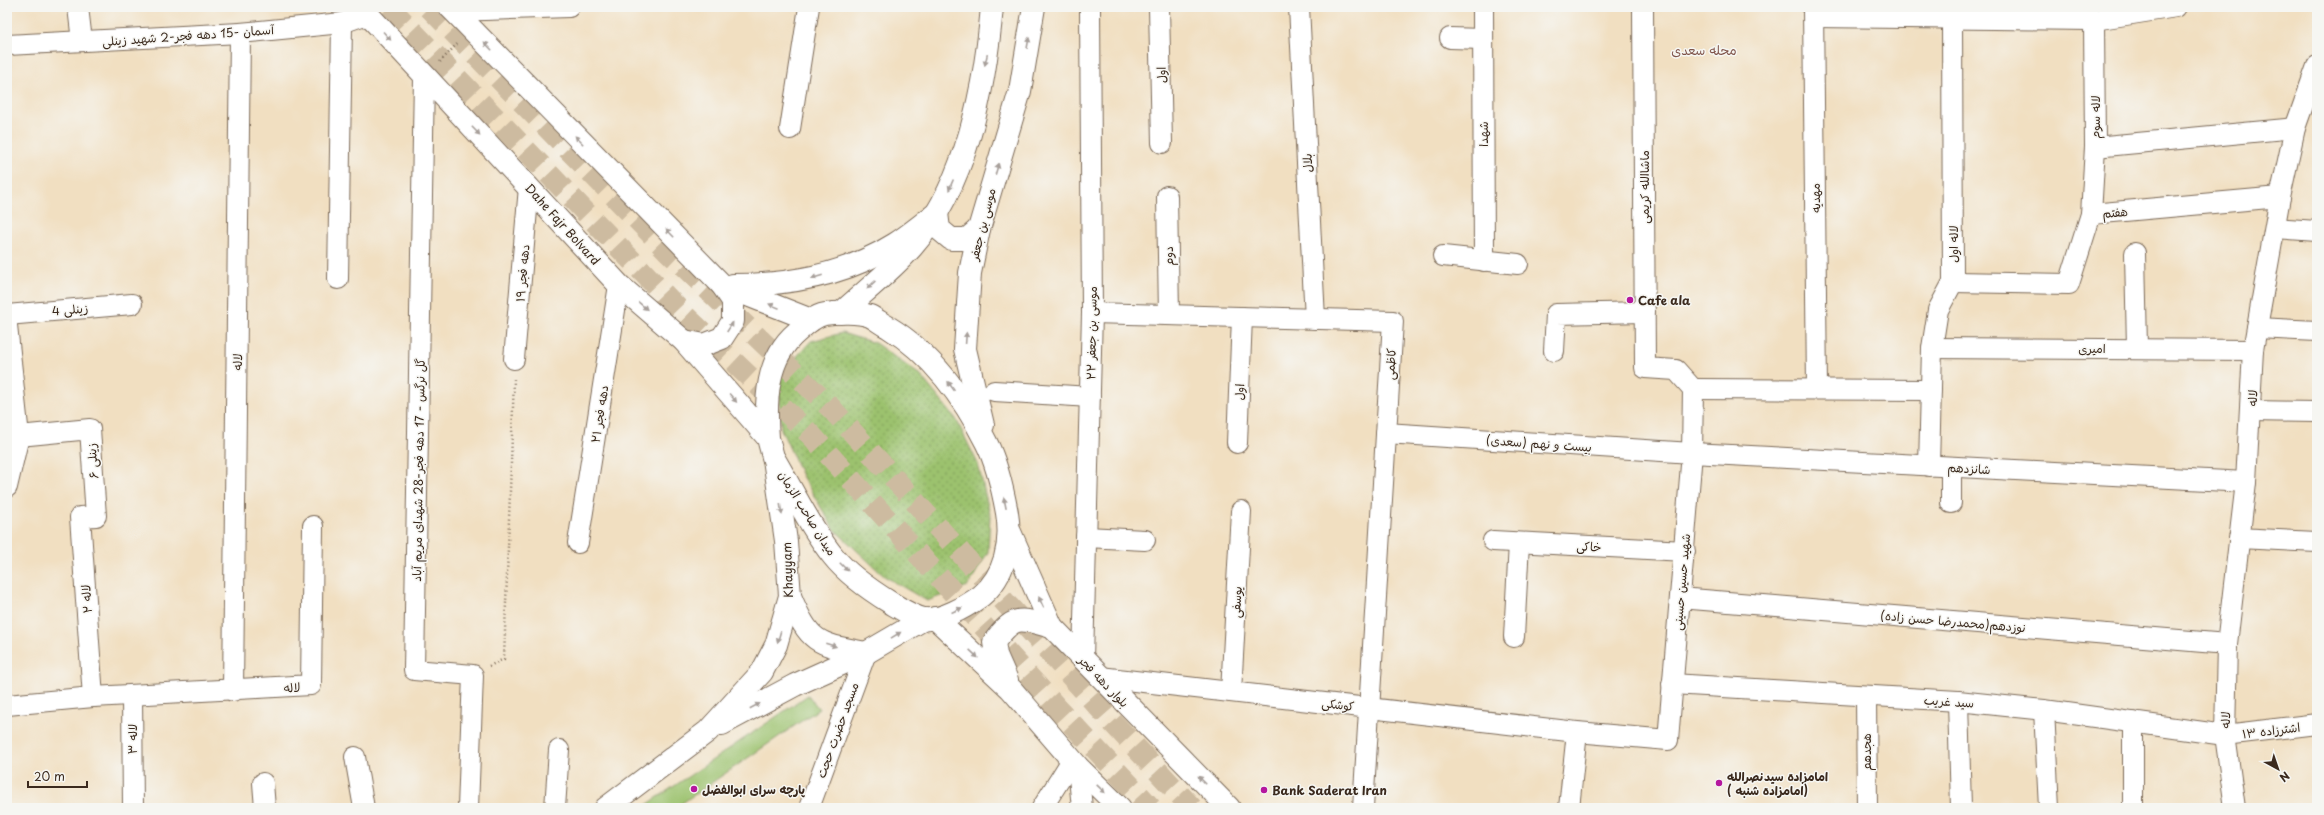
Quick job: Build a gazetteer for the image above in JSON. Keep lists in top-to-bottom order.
{
  "streets": {
    "main road": [
      "Dahe Fajr Bolvard",
      "موسی بن جعفر",
      "میدان صاحب الزمان",
      "Khayyam",
      "بلوار دهه فجر"
    ],
    "street": [
      "آسمان -15 دهه فجر-2 شهید زینلی",
      "اول",
      "لاله سوم",
      "شهدا",
      "بلال",
      "ماشاالله کریمی",
      "مهدیه",
      "هفتم",
      "لاله اول",
      "دوم",
      "دهه فجر ۱۹",
      "زینلی 4",
      "موسی بن جعفر ۲۲",
      "امیری",
      "لاله",
      "کاظمی",
      "دهه فجر ۲۱",
      "بیست و نهم (سعدی)",
      "زینلی ۶",
      "شانزدهم",
      "گل نرگس - 17 دهه فجر-28 شهدای مریم آباد",
      "خاکی",
      "شهید حسین حسینی",
      "لاله ۲",
      "یوسفی",
      "نوزدهم(محمدرضا حسن زاده)",
      "سید غریب",
      "کوشکی",
      "مسجد حضرت حجت",
      "اشترزاده ۱۳",
      "لاله ۳",
      "هجدهم"
    ]
  },
  "crossings": [
    ["آسمان -15 دهه فجر-2 شهید زینلی", "Dahe Fajr Bolvard"],
    ["آسمان -15 دهه فجر-2 شهید زینلی", "لاله"],
    ["اول", "کاظمی"],
    ["لاله سوم", "هفتم"],
    ["بلال", "کاظمی"],
    ["ماشاالله کریمی", "شهید حسین حسینی"],
    ["هفتم", "لاله اول"],
    ["هفتم", "لاله"],
    ["Dahe Fajr Bolvard", "دهه فجر ۱۹"],
    ["Dahe Fajr Bolvard", "دهه فجر ۲۱"],
    ["Dahe Fajr Bolvard", "گل نرگس - 17 دهه فجر-28 شهدای مریم آباد"],
    ["Dahe Fajr Bolvard", "میدان صاحب الزمان"],
    ["Dahe Fajr Bolvard", "Khayyam"],
    ["موسی بن جعفر", "میدان صاحب الزمان"],
    ["لاله اول", "امیری"],
    ["لاله اول", "شانزدهم"],
    ["دوم", "کاظمی"],
    ["موسی بن جعفر ۲۲", "کاظمی"],
    ["موسی بن جعفر ۲۲", "بلوار دهه فجر"],
    ["امیری", "لاله"],
    ["لاله", "شانزدهم"],
    ["لاله", "لاله ۲"],
    ["لاله", "نوزدهم(محمدرضا حسن زاده)"],
    ["لاله", "سید غریب"],
    ["لاله", "اشترزاده ۱۳"],
    ["لاله", "لاله ۳"],
    ["کاظمی", "بیست و نهم (سعدی)"],
    ["کاظمی", "کوشکی"],
    ["بیست و نهم (سعدی)", "شانزدهم"],
    ["بیست و نهم (سعدی)", "شهید حسین حسینی"],
    ["زینلی ۶", "لاله ۲"],
    ["شانزدهم", "شهید حسین حسینی"],
    ["میدان صاحب الزمان", "Khayyam"],
    ["میدان صاحب الزمان", "بلوار دهه فجر"],
    ["خاکی", "شهید حسین حسینی"],
    ["Khayyam", "مسجد حضرت حجت"],
    ["شهید حسین حسینی", "نوزدهم(محمدرضا حسن زاده)"],
    ["شهید حسین حسینی", "سید غریب"],
    ["شهید حسین حسینی", "کوشکی"],
    ["یوسفی", "کوشکی"],
    ["بلوار دهه فجر", "کوشکی"],
    ["سید غریب", "اشترزاده ۱۳"],
    ["سید غریب", "هجدهم"]
  ],
  "districts": ["محله سعدی"],
  "places": [
    "Cafe ala",
    "امامزاده سیدنصرالله ( امامزاده شنبه)",
    "پارچه سرای ابوالفضل",
    "Bank Saderat Iran"
  ],
  "scale_bar": "20 m",
  "north": "bottom right"
}
